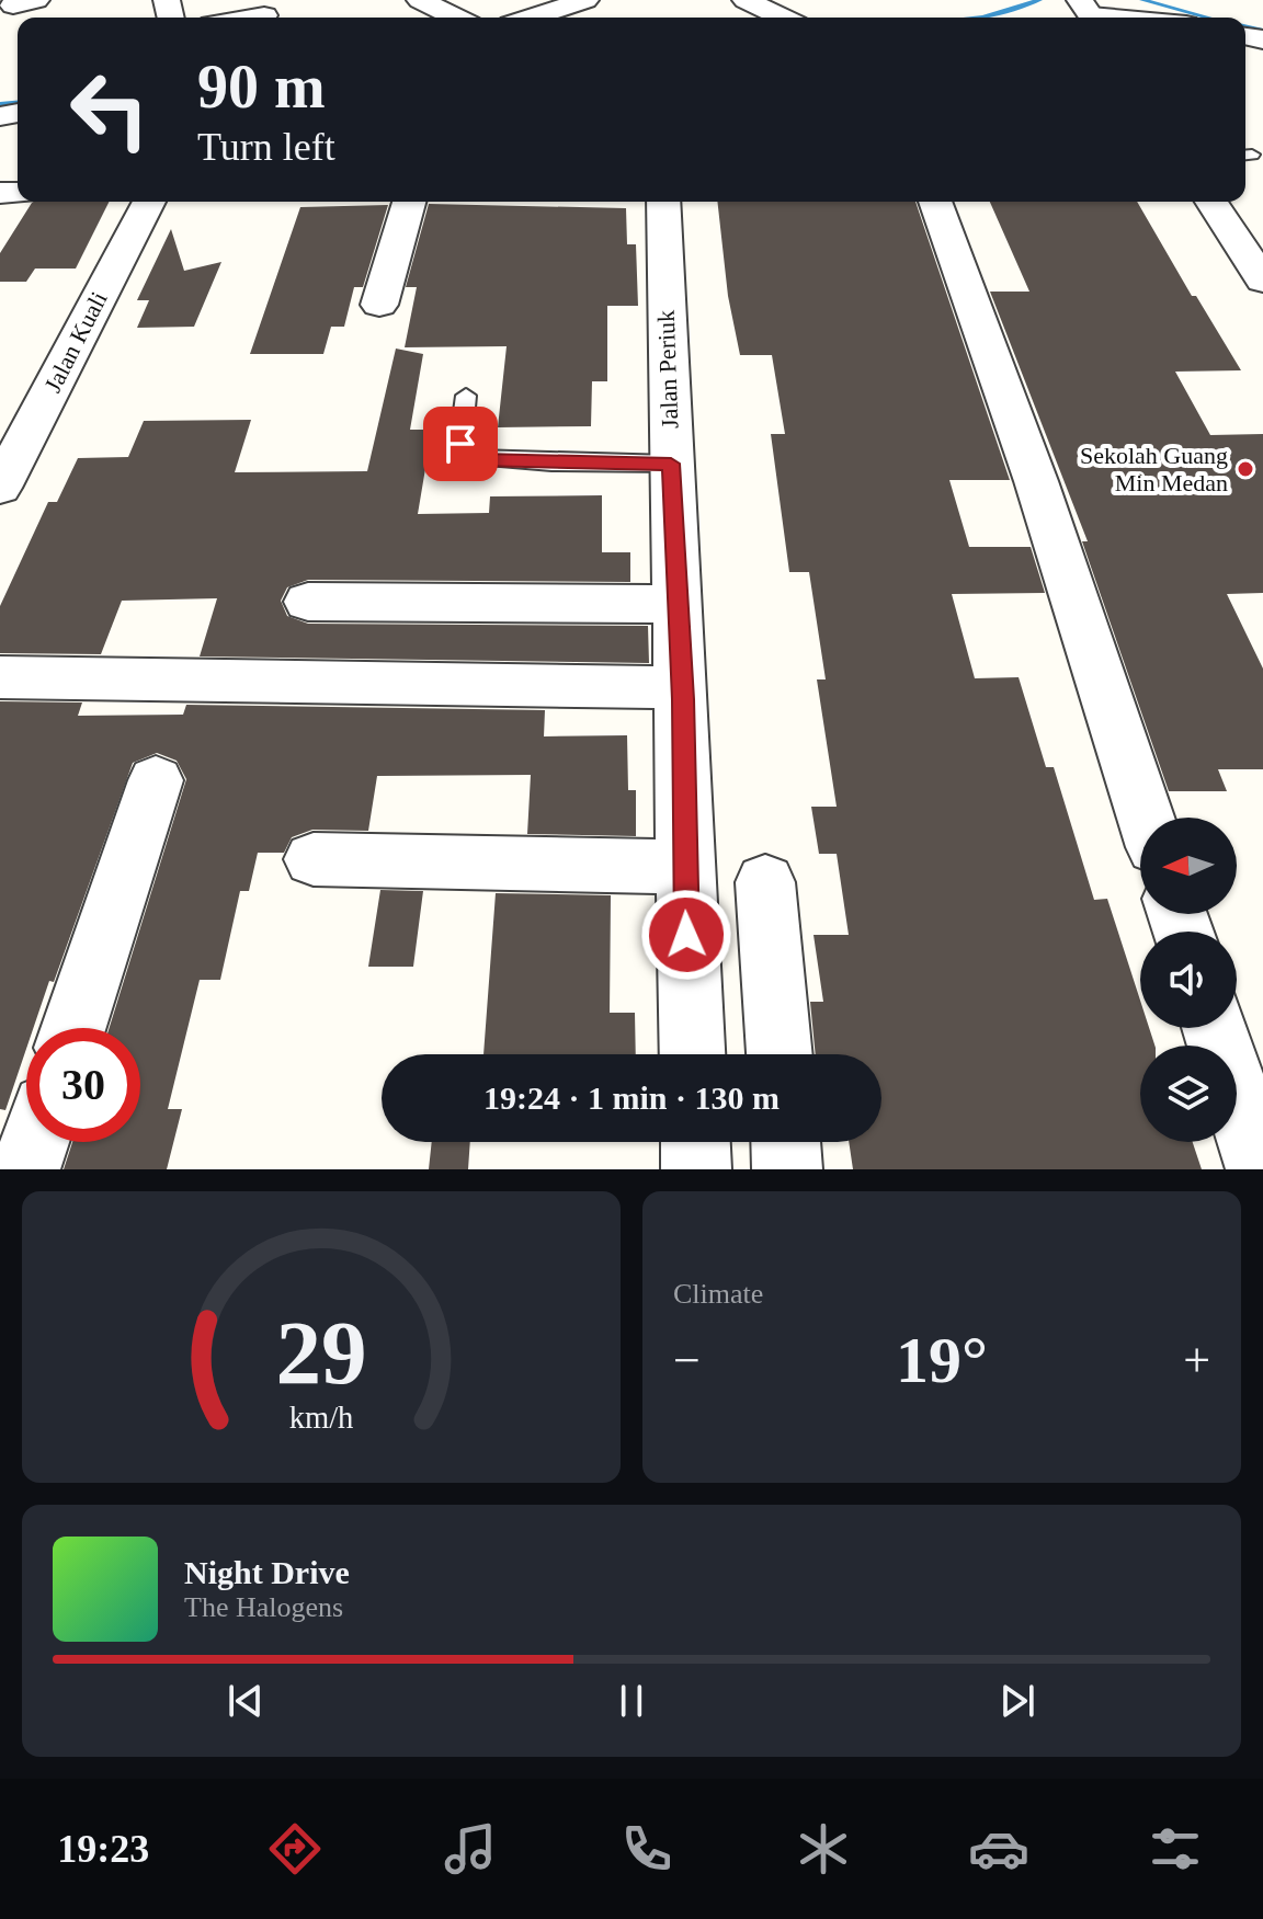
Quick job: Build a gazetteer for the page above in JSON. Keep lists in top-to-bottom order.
{
  "streets": {
    "street": ["Jalan Kuali", "Jalan Periuk"]
  },
  "places": ["Sekolah Guang Min Medan"],
  "north": "left",
  "page": {
    "turn": ["90 m", "Turn left"],
    "limit": "30",
    "trip": "19:24 · 1 min · 130 m",
    "tile": "Climate",
    "heat": ["−", "19°", "+"],
    "song": ["Night Drive", "The Halogens"],
    "tabs": "19:23",
    "gauge": ["29", "km/h"]
  }
}
